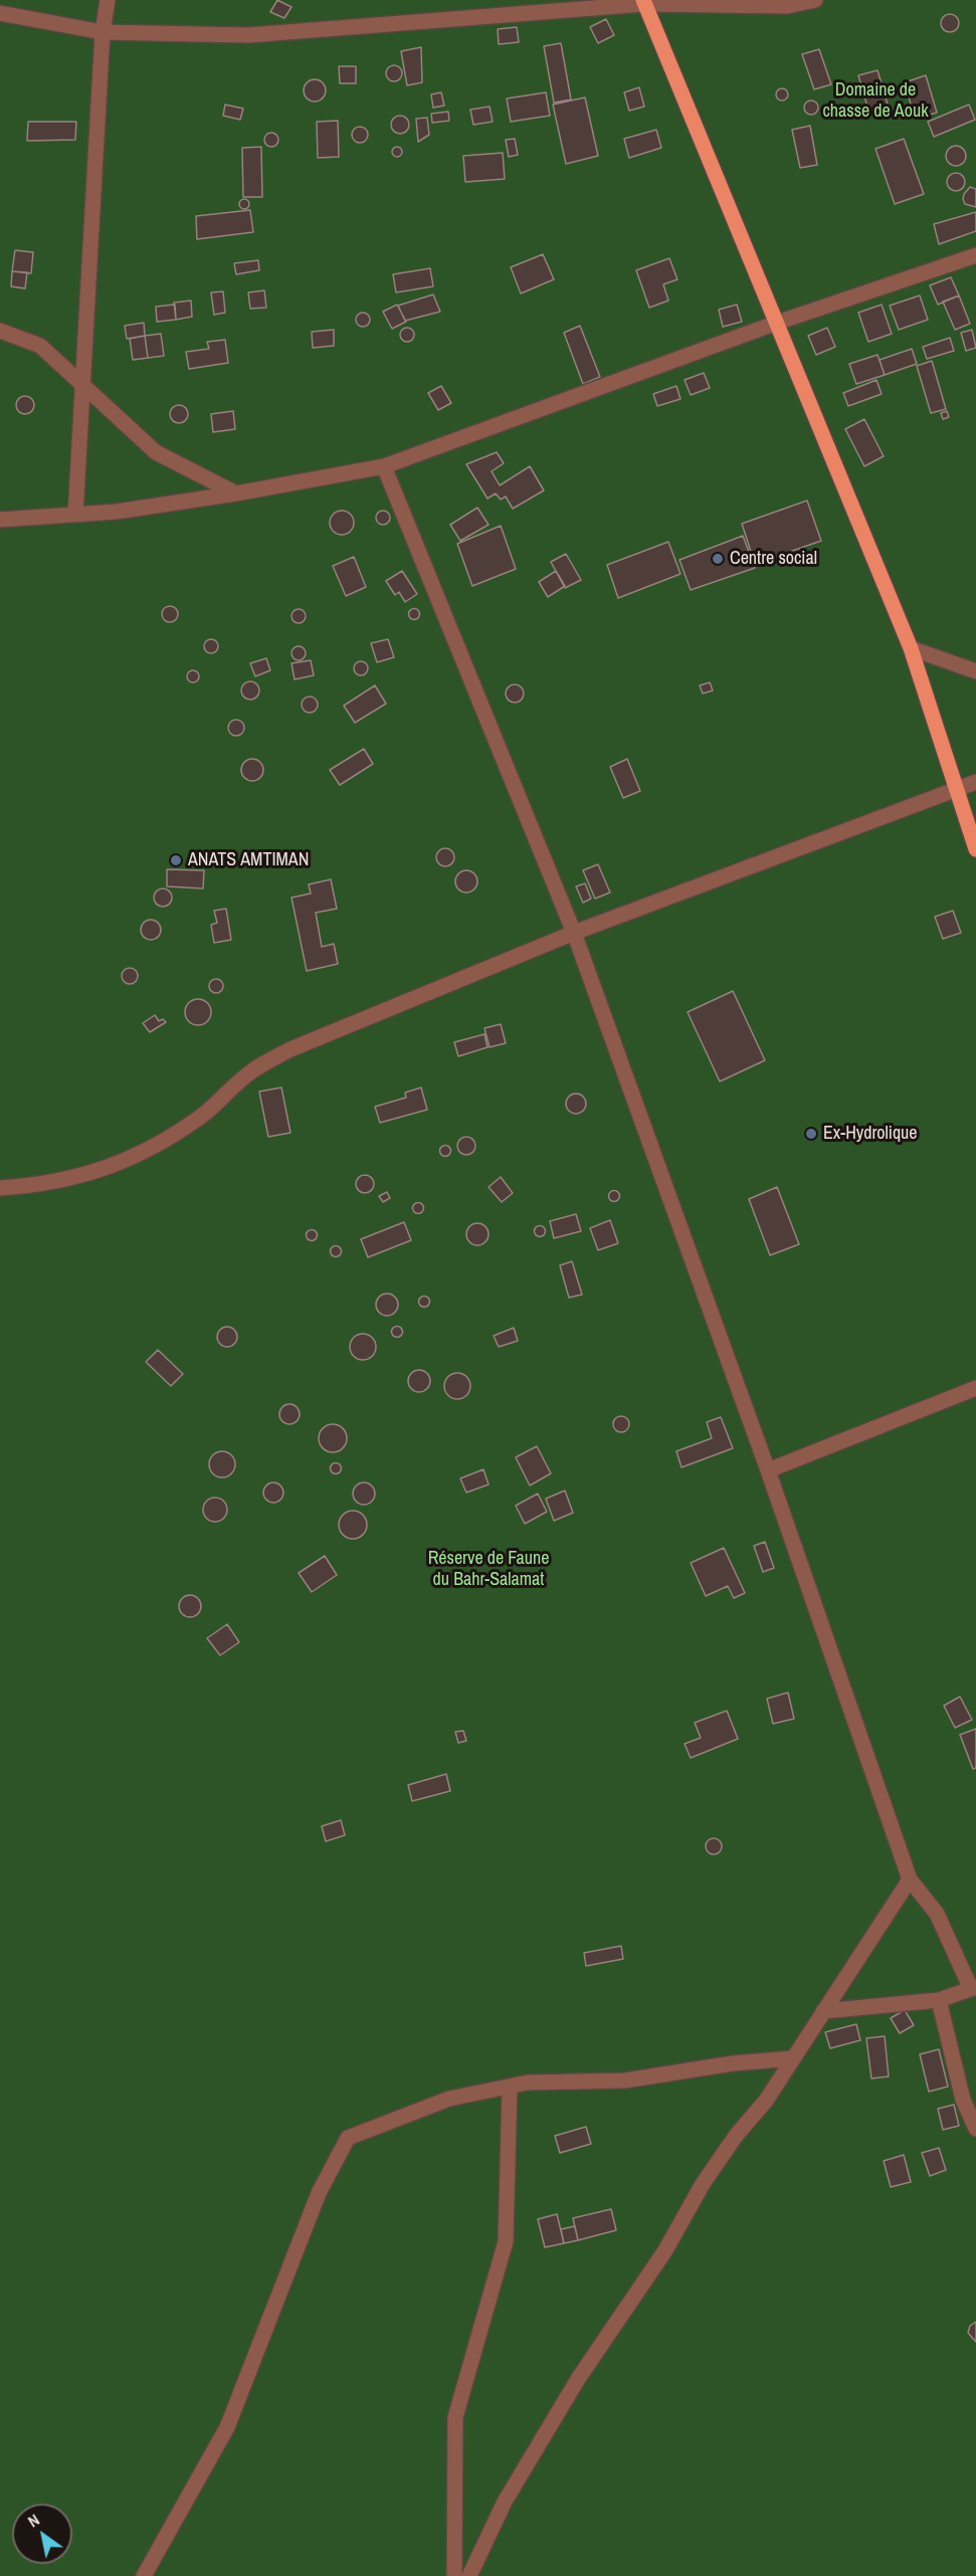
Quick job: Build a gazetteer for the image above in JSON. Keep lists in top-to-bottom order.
{
  "parks": ["Domaine de chasse de Aouk", "Réserve de Faune du Bahr-Salamat"],
  "places": ["Centre social", "ANATS AMTIMAN", "Ex-Hydrolique"],
  "north": "top left"
}
